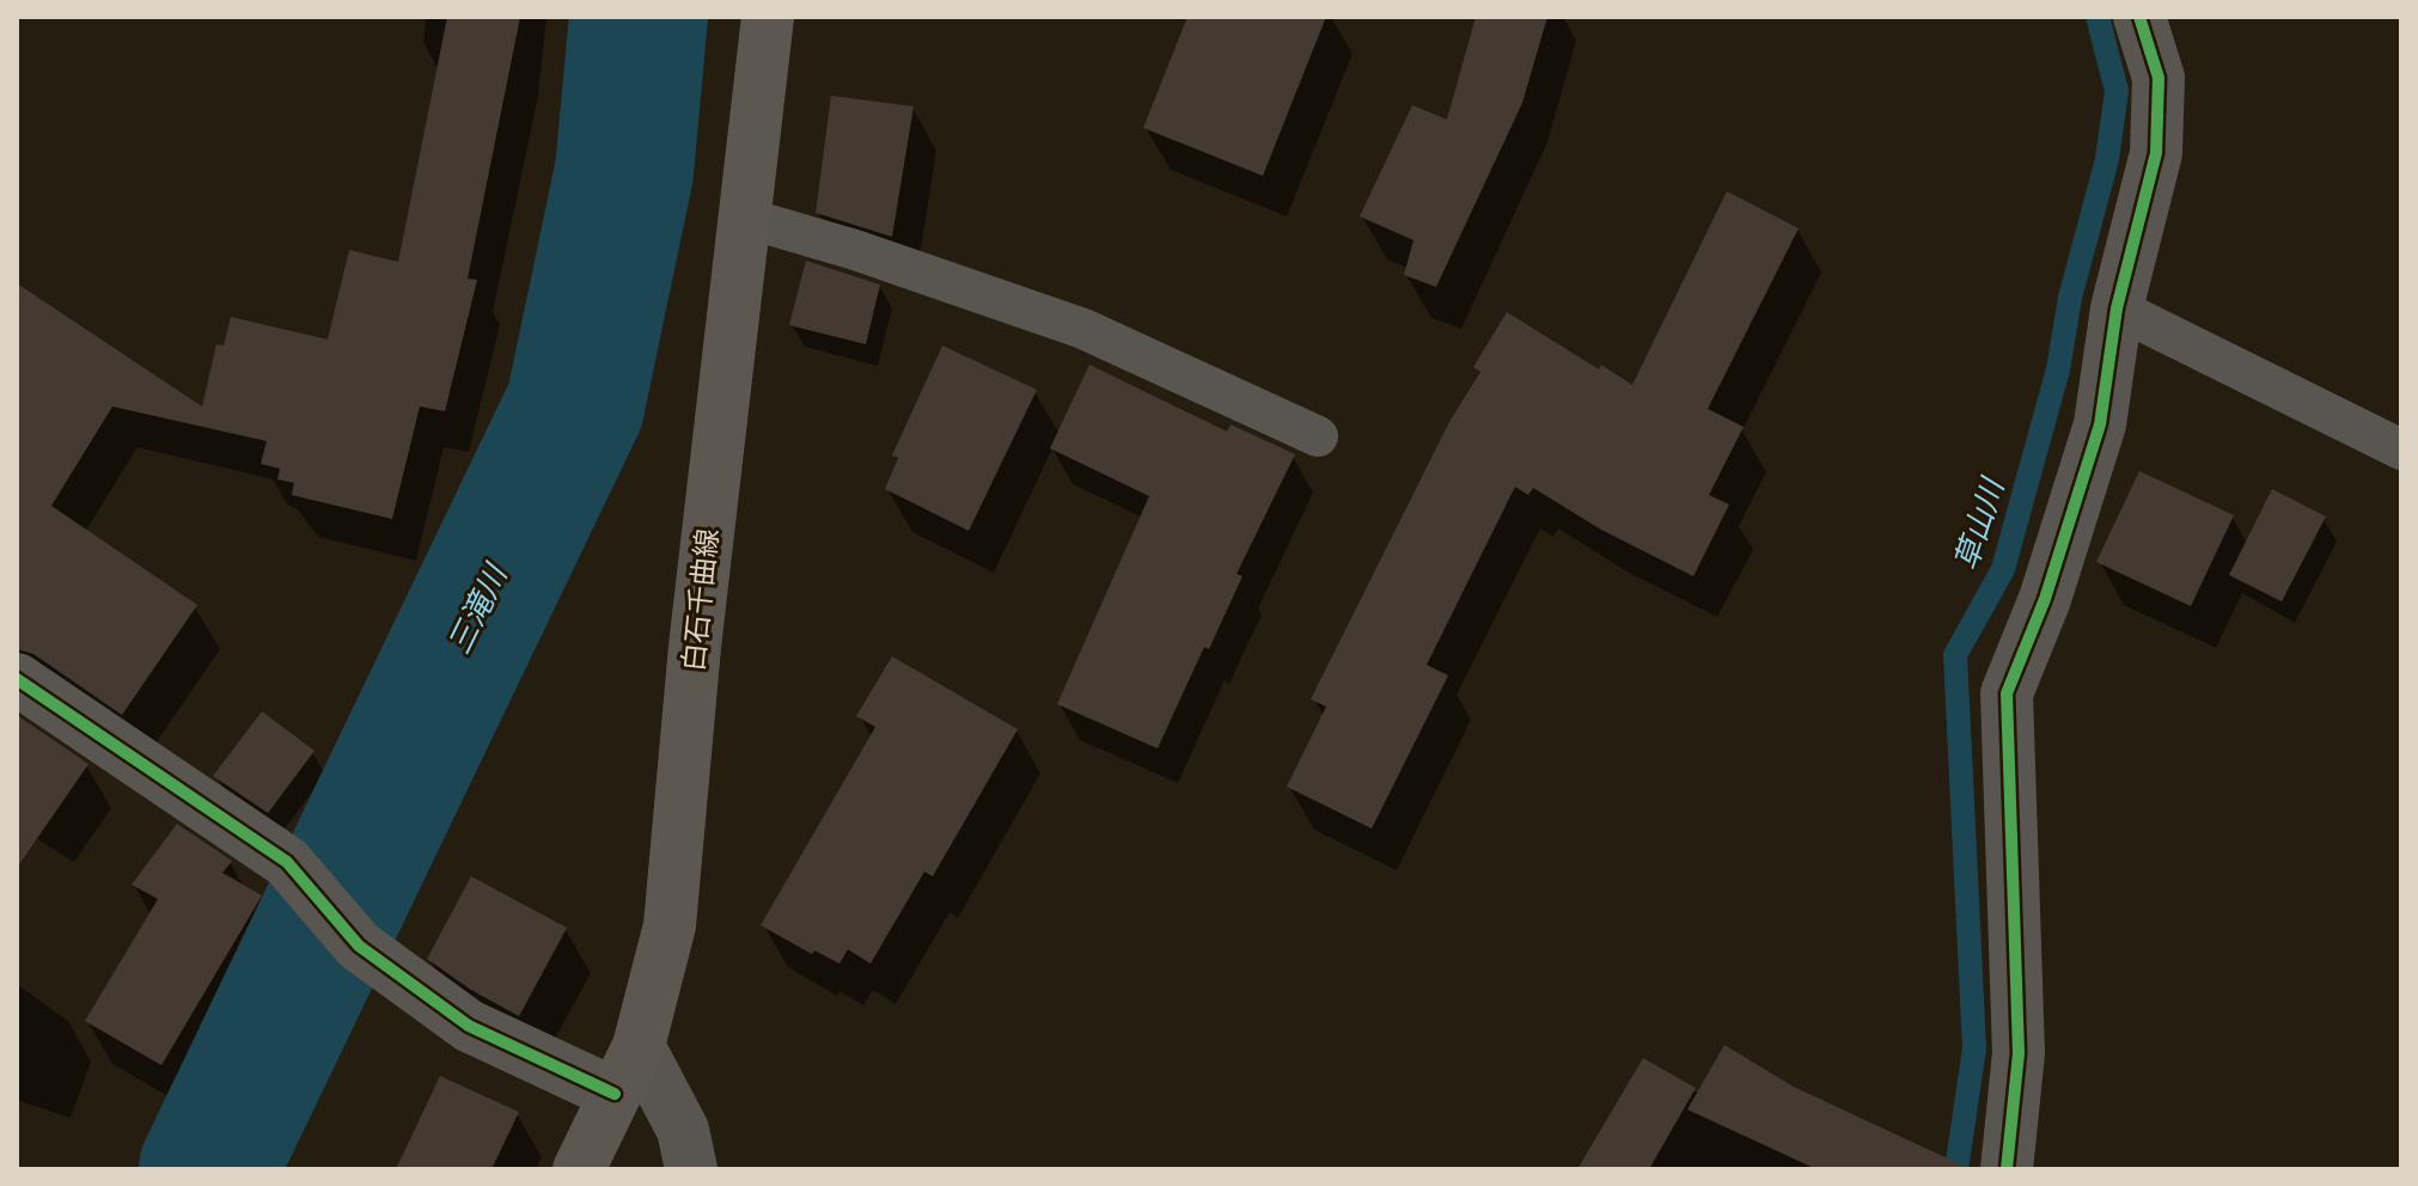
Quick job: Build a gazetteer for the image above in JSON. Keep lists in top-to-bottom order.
{
  "streets": {
    "main road": ["白石千曲線"]
  },
  "water": ["草山川", "三滝川"]
}
